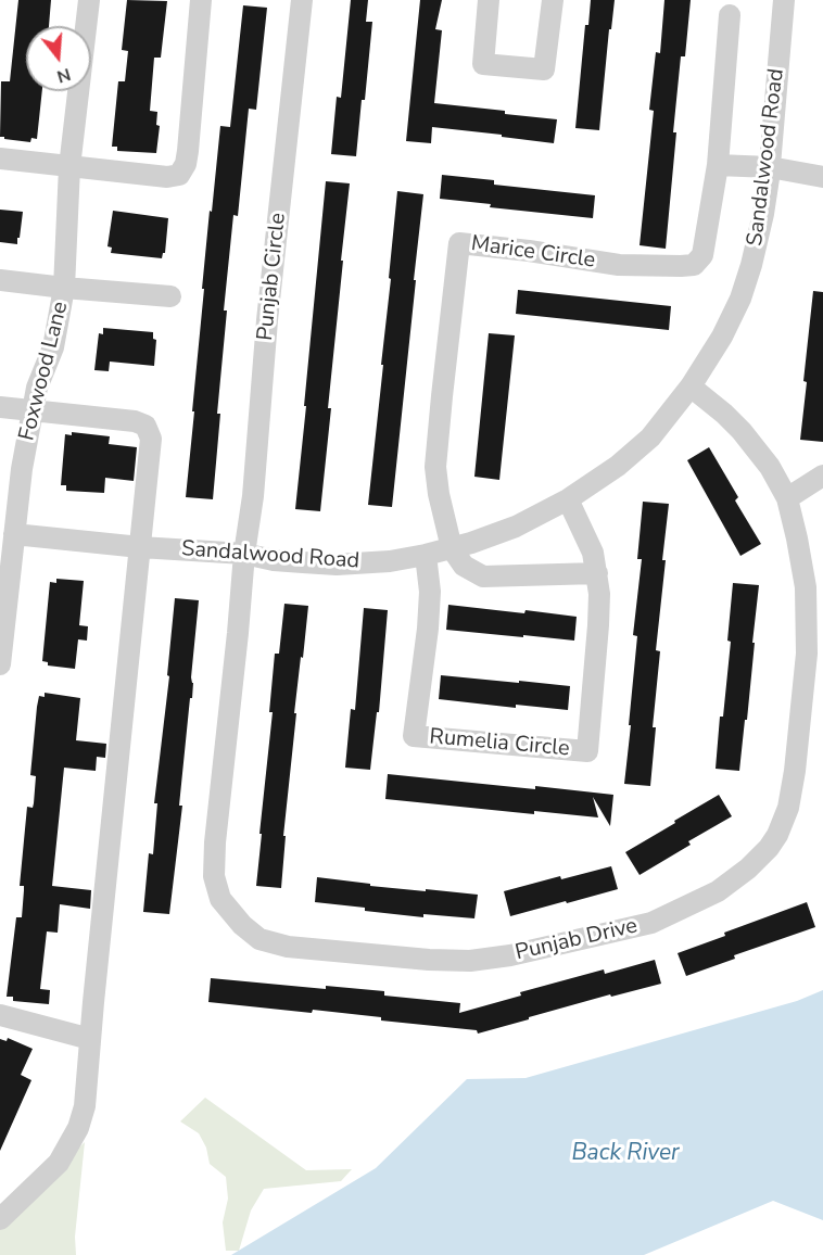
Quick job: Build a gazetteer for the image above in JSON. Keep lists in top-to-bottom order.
{
  "streets": {
    "street": [
      "Sandalwood Road",
      "Marice Circle",
      "Punjab Circle",
      "Foxwood Lane",
      "Rumelia Circle",
      "Punjab Drive"
    ]
  },
  "crossings": [
    ["Sandalwood Road", "Marice Circle"],
    ["Sandalwood Road", "Punjab Circle"],
    ["Sandalwood Road", "Foxwood Lane"],
    ["Sandalwood Road", "Rumelia Circle"],
    ["Sandalwood Road", "Punjab Drive"],
    ["Punjab Circle", "Punjab Drive"]
  ],
  "water": ["Back River"],
  "north": "bottom"
}
